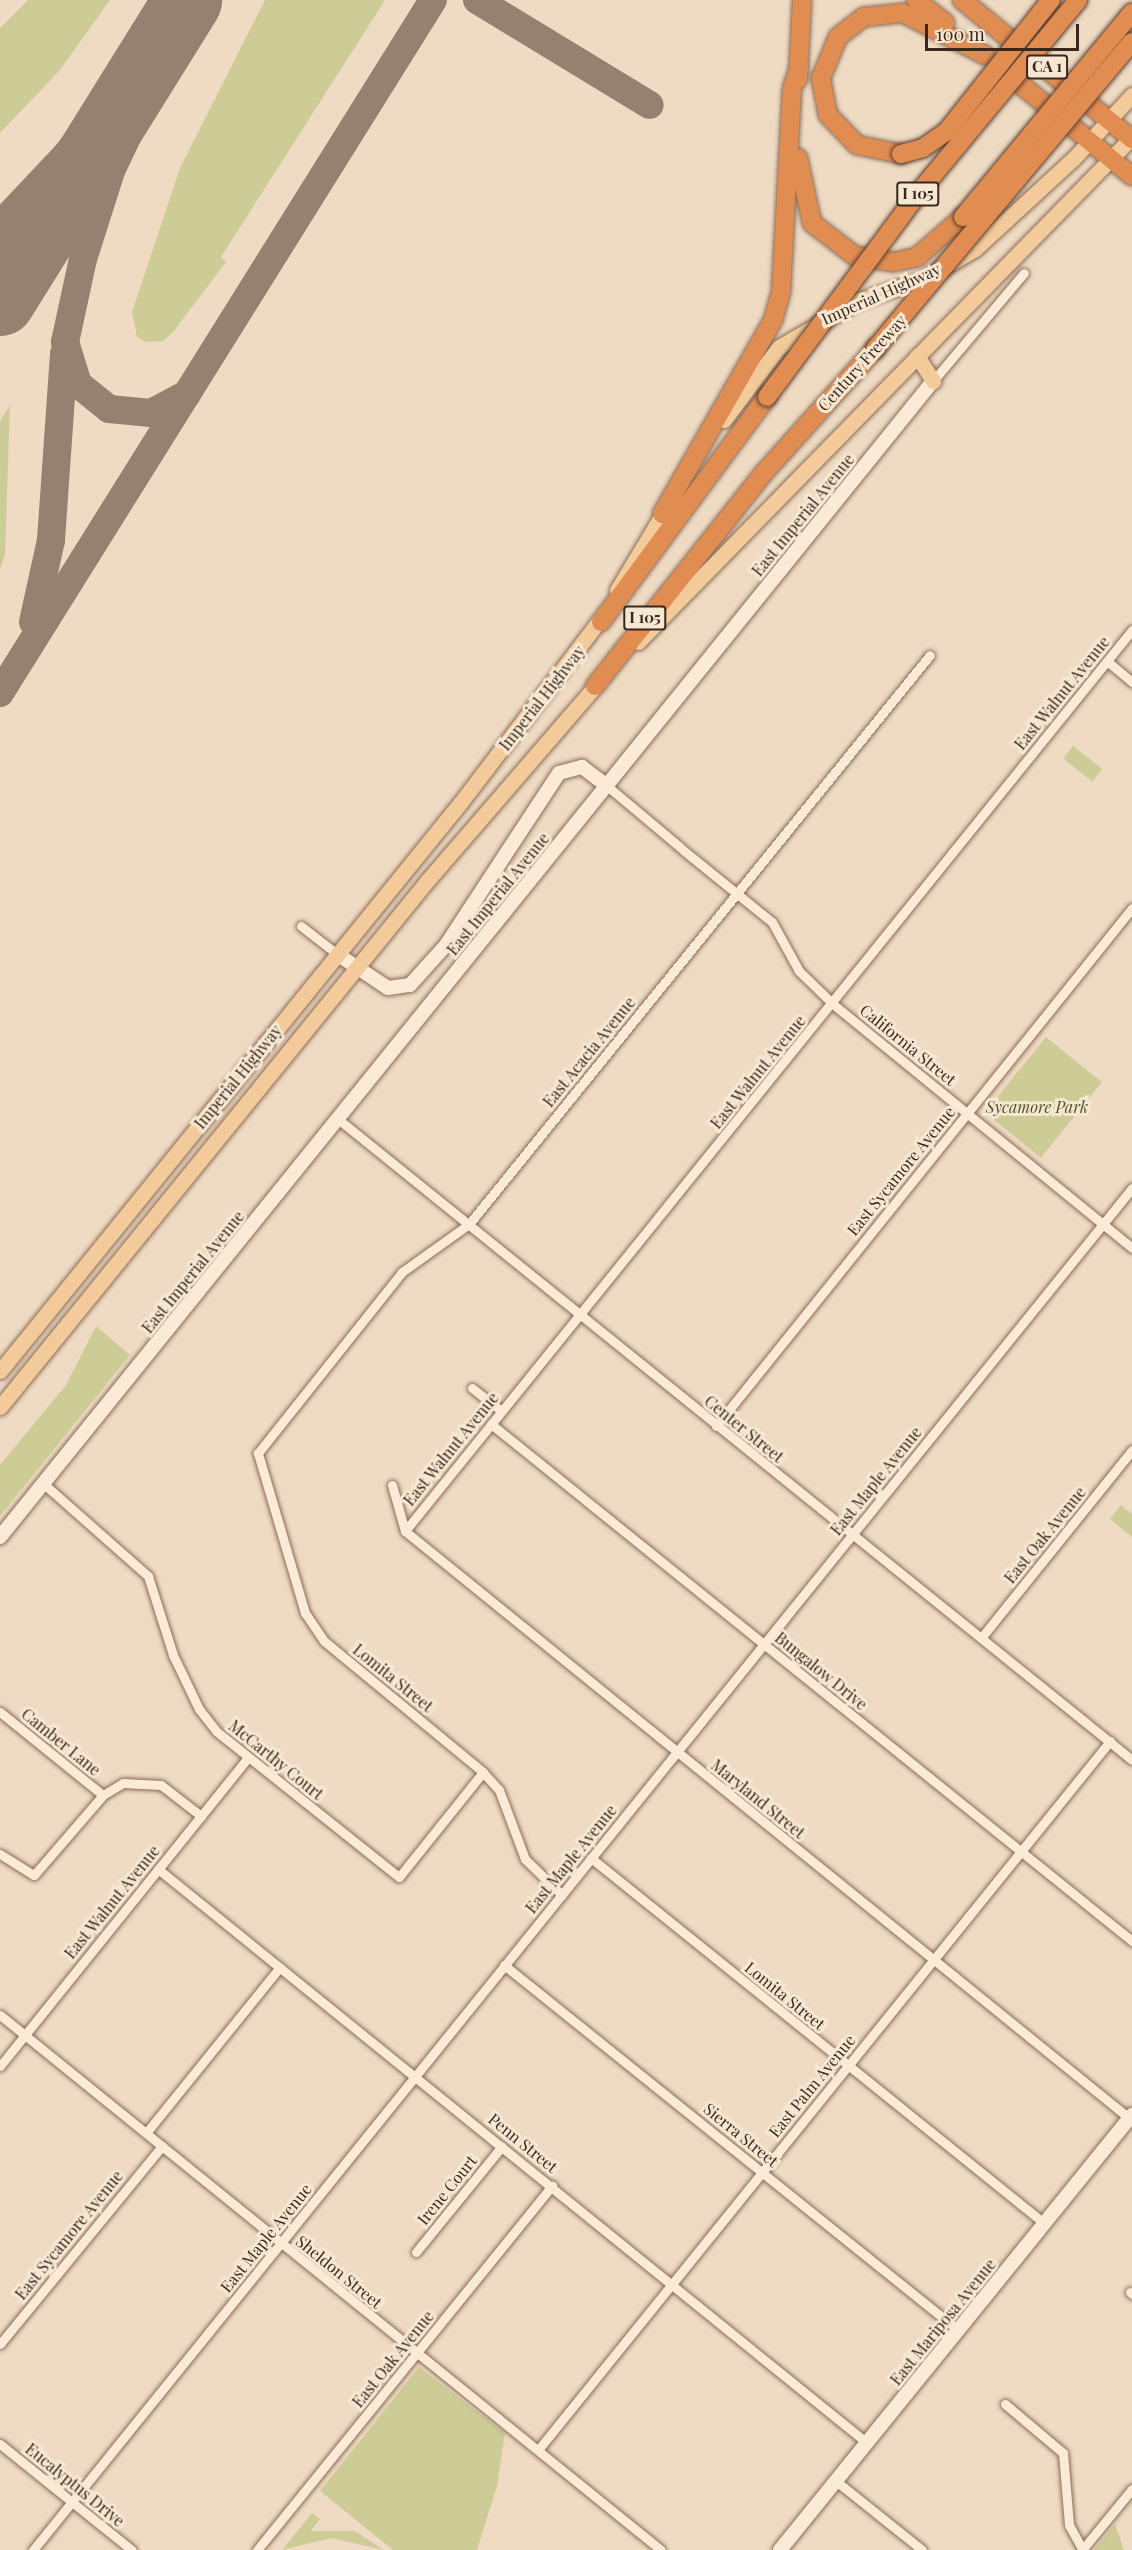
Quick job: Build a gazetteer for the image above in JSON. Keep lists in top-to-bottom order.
{
  "streets": {
    "highway": ["CA 1", "I 105", "Century Freeway"],
    "main road": ["Imperial Highway"],
    "street": [
      "East Imperial Avenue",
      "East Walnut Avenue",
      "California Street",
      "East Acacia Avenue",
      "East Sycamore Avenue",
      "Center Street",
      "East Maple Avenue",
      "East Oak Avenue",
      "Bungalow Drive",
      "Lomita Street",
      "Camber Lane",
      "McCarthy Court",
      "Maryland Street",
      "East Palm Avenue",
      "Sierra Street",
      "Penn Street",
      "Irene Court",
      "Sheldon Street",
      "East Mariposa Avenue",
      "Eucalyptus Drive"
    ]
  },
  "crossings": [
    ["CA 1", "Imperial Highway"],
    ["I 105", "Imperial Highway"],
    ["Imperial Highway", "Century Freeway"],
    ["Imperial Highway", "California Street"],
    ["East Imperial Avenue", "California Street"],
    ["East Imperial Avenue", "Center Street"],
    ["East Imperial Avenue", "McCarthy Court"],
    ["East Walnut Avenue", "California Street"],
    ["East Walnut Avenue", "Center Street"],
    ["East Walnut Avenue", "Bungalow Drive"],
    ["East Walnut Avenue", "McCarthy Court"],
    ["East Walnut Avenue", "Maryland Street"],
    ["East Walnut Avenue", "Penn Street"],
    ["East Walnut Avenue", "Sheldon Street"],
    ["California Street", "East Acacia Avenue"],
    ["California Street", "East Sycamore Avenue"],
    ["California Street", "East Maple Avenue"],
    ["East Acacia Avenue", "Center Street"],
    ["East Acacia Avenue", "Lomita Street"],
    ["East Sycamore Avenue", "Center Street"],
    ["East Sycamore Avenue", "Sheldon Street"],
    ["Center Street", "East Maple Avenue"],
    ["Center Street", "East Oak Avenue"],
    ["Center Street", "East Palm Avenue"],
    ["East Maple Avenue", "Bungalow Drive"],
    ["East Maple Avenue", "Lomita Street"],
    ["East Maple Avenue", "Maryland Street"],
    ["East Maple Avenue", "Sierra Street"],
    ["East Maple Avenue", "Penn Street"],
    ["East Maple Avenue", "Sheldon Street"],
    ["East Maple Avenue", "Eucalyptus Drive"],
    ["East Oak Avenue", "Penn Street"],
    ["East Oak Avenue", "Sheldon Street"],
    ["Bungalow Drive", "East Palm Avenue"],
    ["Lomita Street", "McCarthy Court"],
    ["Lomita Street", "East Palm Avenue"],
    ["Lomita Street", "East Mariposa Avenue"],
    ["Maryland Street", "East Palm Avenue"],
    ["Maryland Street", "East Mariposa Avenue"],
    ["East Palm Avenue", "Sierra Street"],
    ["East Palm Avenue", "Penn Street"],
    ["East Palm Avenue", "Sheldon Street"],
    ["Sierra Street", "East Mariposa Avenue"],
    ["Penn Street", "Irene Court"],
    ["Penn Street", "East Mariposa Avenue"]
  ],
  "parks": ["Sycamore Park"],
  "scale_bar": "100 m"
}
